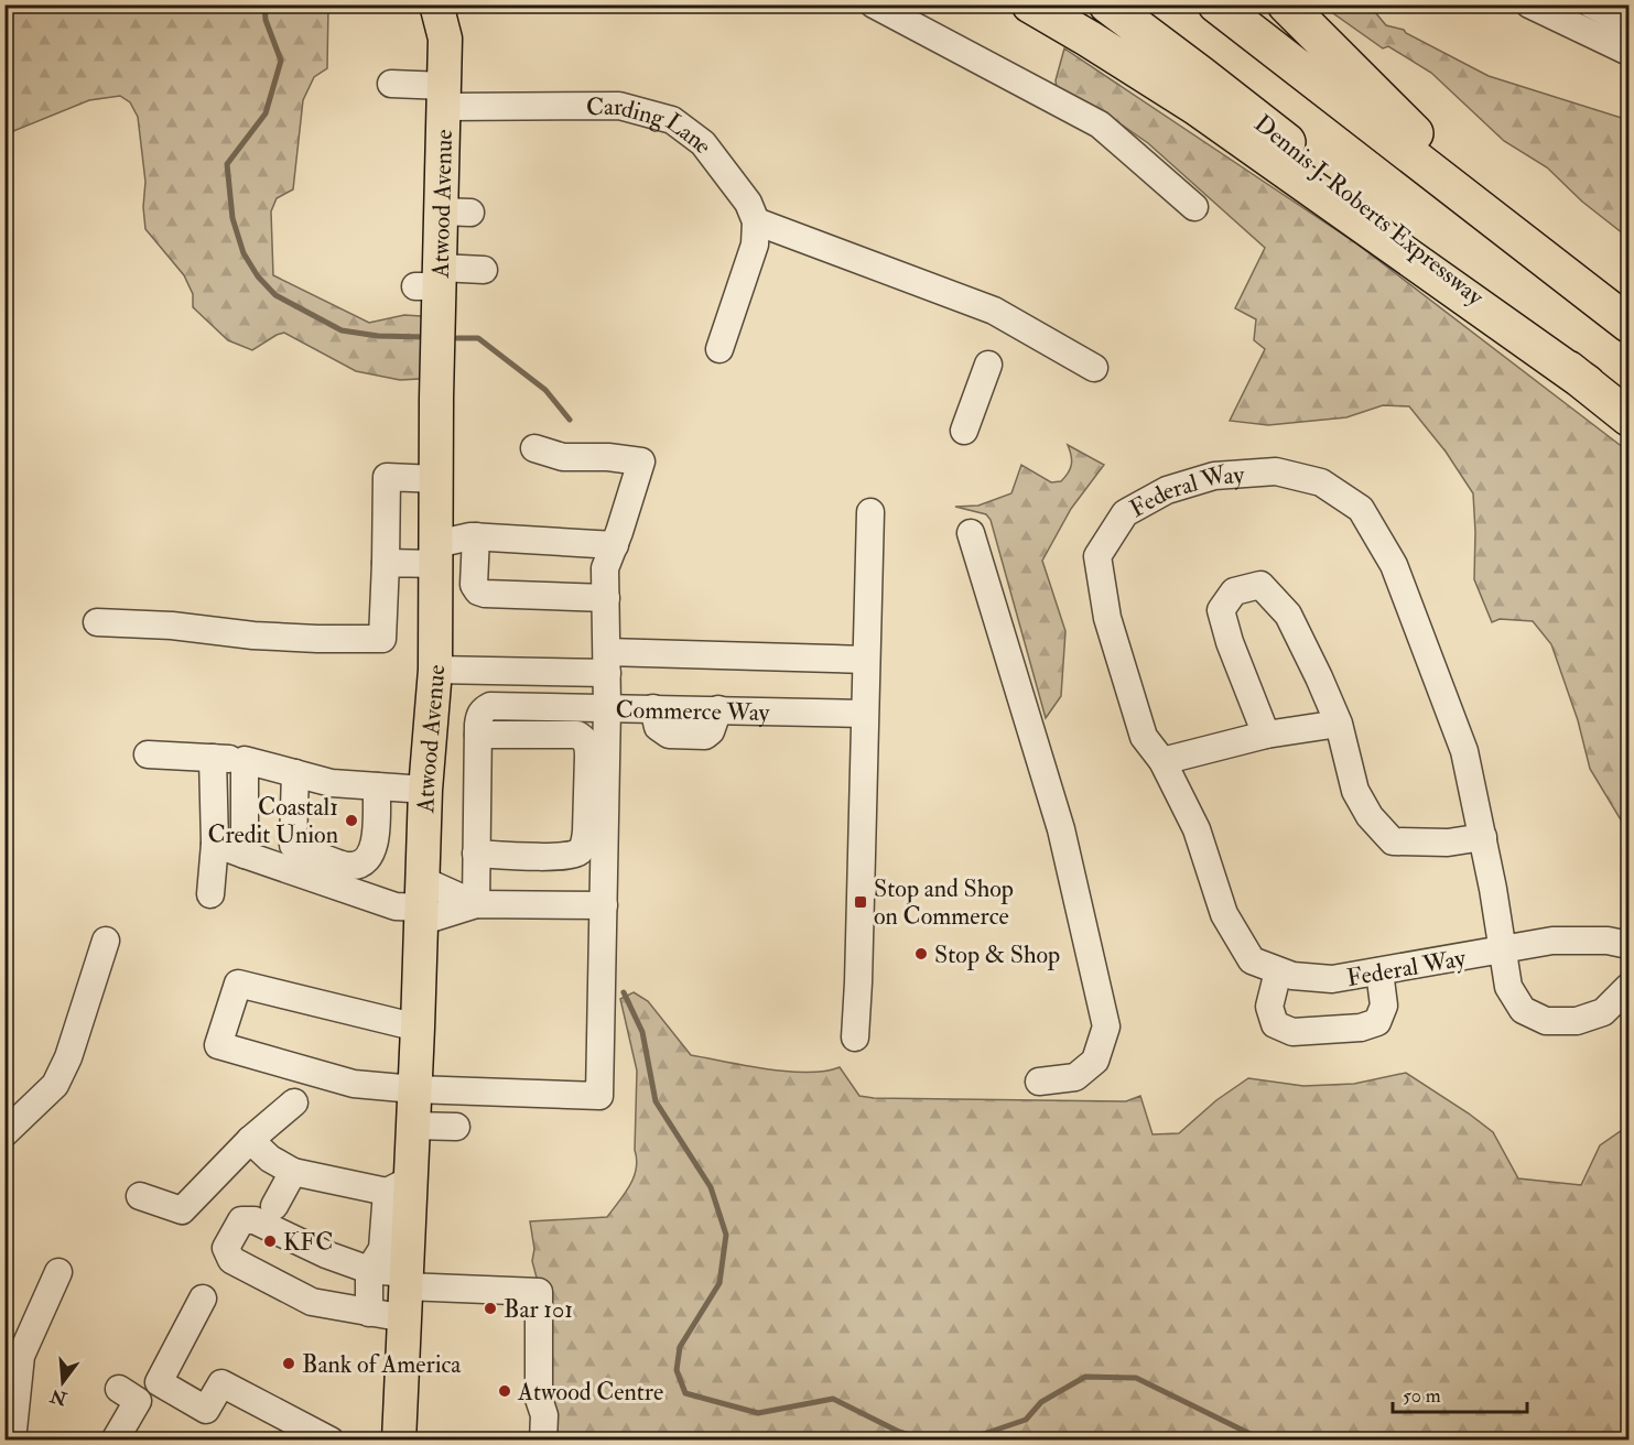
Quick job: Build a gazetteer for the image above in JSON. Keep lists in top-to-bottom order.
{
  "streets": {
    "highway": ["Dennis J. Roberts Expressway"],
    "main road": ["Atwood Avenue"],
    "street": ["Carding Lane", "Federal Way", "Commerce Way"]
  },
  "crossings": [
    ["Carding Lane", "Atwood Avenue"],
    ["Atwood Avenue", "Commerce Way"]
  ],
  "places": {
    "other": [
      "Coastal1 Credit Union",
      "Stop & Shop",
      "KFC",
      "Bar 101",
      "Bank of America",
      "Atwood Centre"
    ],
    "transit": ["Stop and Shop on Commerce"]
  },
  "scale_bar": "50 m",
  "north": "bottom"
}
